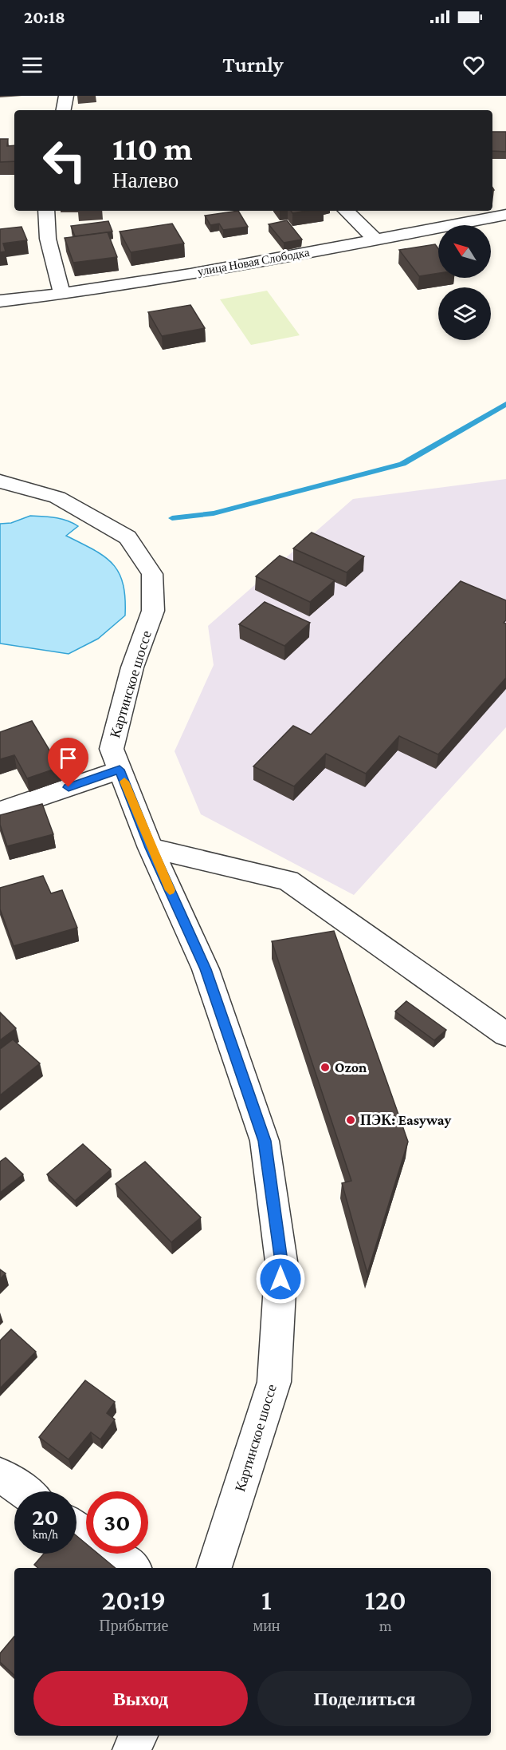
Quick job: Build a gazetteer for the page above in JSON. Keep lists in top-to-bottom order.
{
  "streets": {
    "street": ["улица Новая Слободка", "Картинское шоссе"]
  },
  "places": ["Ozon", "ПЭК: Easyway"],
  "north": "top left",
  "page": {
    "status": "20:18",
    "header": "Turnly",
    "turn": ["110 m", "Налево"],
    "speed": "20 km/h",
    "limit": "30",
    "eta": [
      "20:19",
      "Прибытие",
      "1",
      "мин",
      "120",
      "m"
    ],
    "buttons": ["Выход", "Поделиться"]
  }
}
